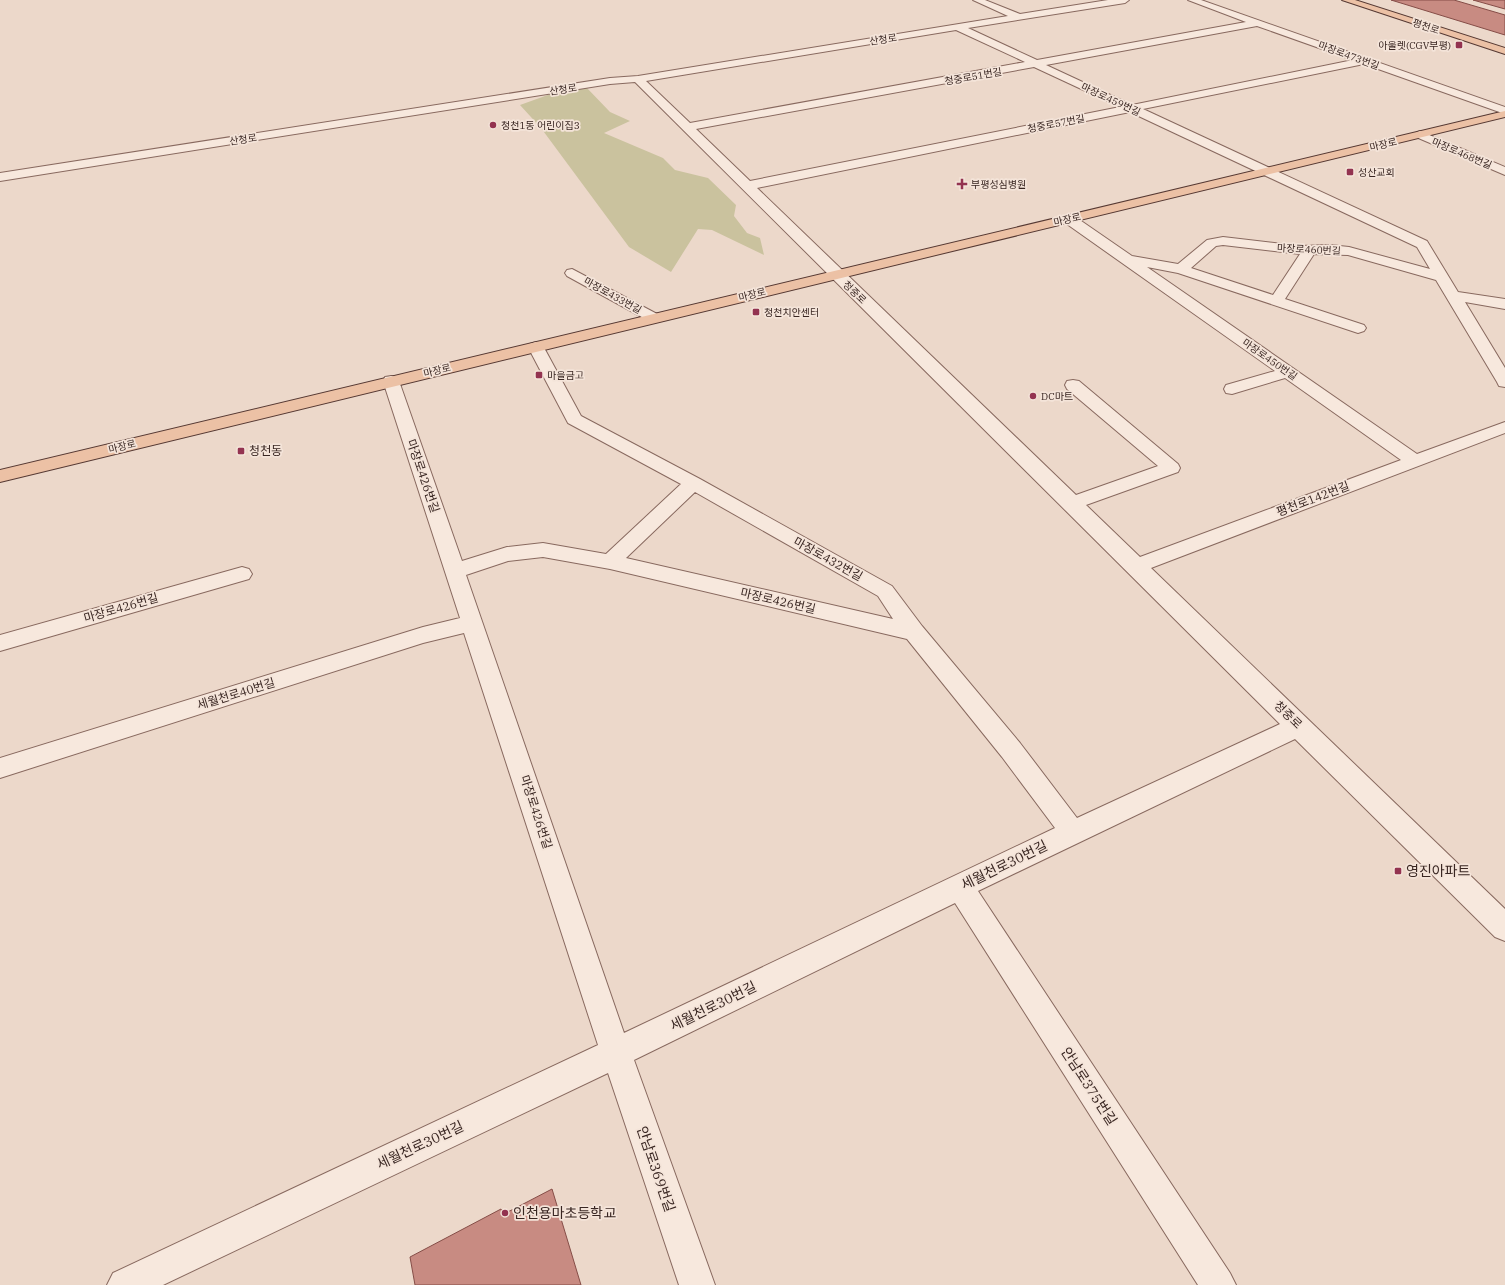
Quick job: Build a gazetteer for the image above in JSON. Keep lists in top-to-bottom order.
{
  "streets": {
    "main road": ["평천로", "마장로"],
    "street": [
      "산청로",
      "마장로473번길",
      "청중로51번길",
      "마장로459번길",
      "청중로57번길",
      "마장로468번길",
      "마장로460번길",
      "청중로",
      "마장로433번길",
      "마장로450번길",
      "마장로426번길",
      "평천로142번길",
      "마장로432번길",
      "세월천로40번길",
      "세월천로30번길",
      "안남로375번길",
      "안남로369번길"
    ]
  },
  "crossings": [
    ["산청로", "마장로459번길"],
    ["산청로", "청중로"],
    ["마장로473번길", "청중로51번길"],
    ["마장로473번길", "청중로57번길"],
    ["청중로51번길", "마장로459번길"],
    ["청중로51번길", "청중로"],
    ["마장로459번길", "청중로57번길"],
    ["마장로459번길", "마장로"],
    ["청중로57번길", "청중로"],
    ["마장로", "마장로468번길"],
    ["마장로", "청중로"],
    ["마장로", "마장로433번길"],
    ["마장로", "마장로450번길"],
    ["마장로", "마장로426번길"],
    ["마장로", "마장로432번길"],
    ["마장로460번길", "마장로450번길"],
    ["청중로", "평천로142번길"],
    ["청중로", "세월천로30번길"],
    ["마장로450번길", "평천로142번길"],
    ["마장로426번길", "마장로432번길"],
    ["마장로426번길", "세월천로40번길"],
    ["마장로426번길", "세월천로30번길"],
    ["마장로426번길", "안남로369번길"],
    ["마장로432번길", "세월천로30번길"],
    ["세월천로30번길", "안남로375번길"],
    ["세월천로30번길", "안남로369번길"]
  ],
  "places": {
    "transit": [
      "아울렛(CGV부평)",
      "성산교회",
      "청천치안센터",
      "마을금고",
      "청천동",
      "영진아파트"
    ],
    "other": ["청천1동 어린이집3", "DC마트", "인천용마초등학교"],
    "health": ["부평성심병원"]
  }
}
